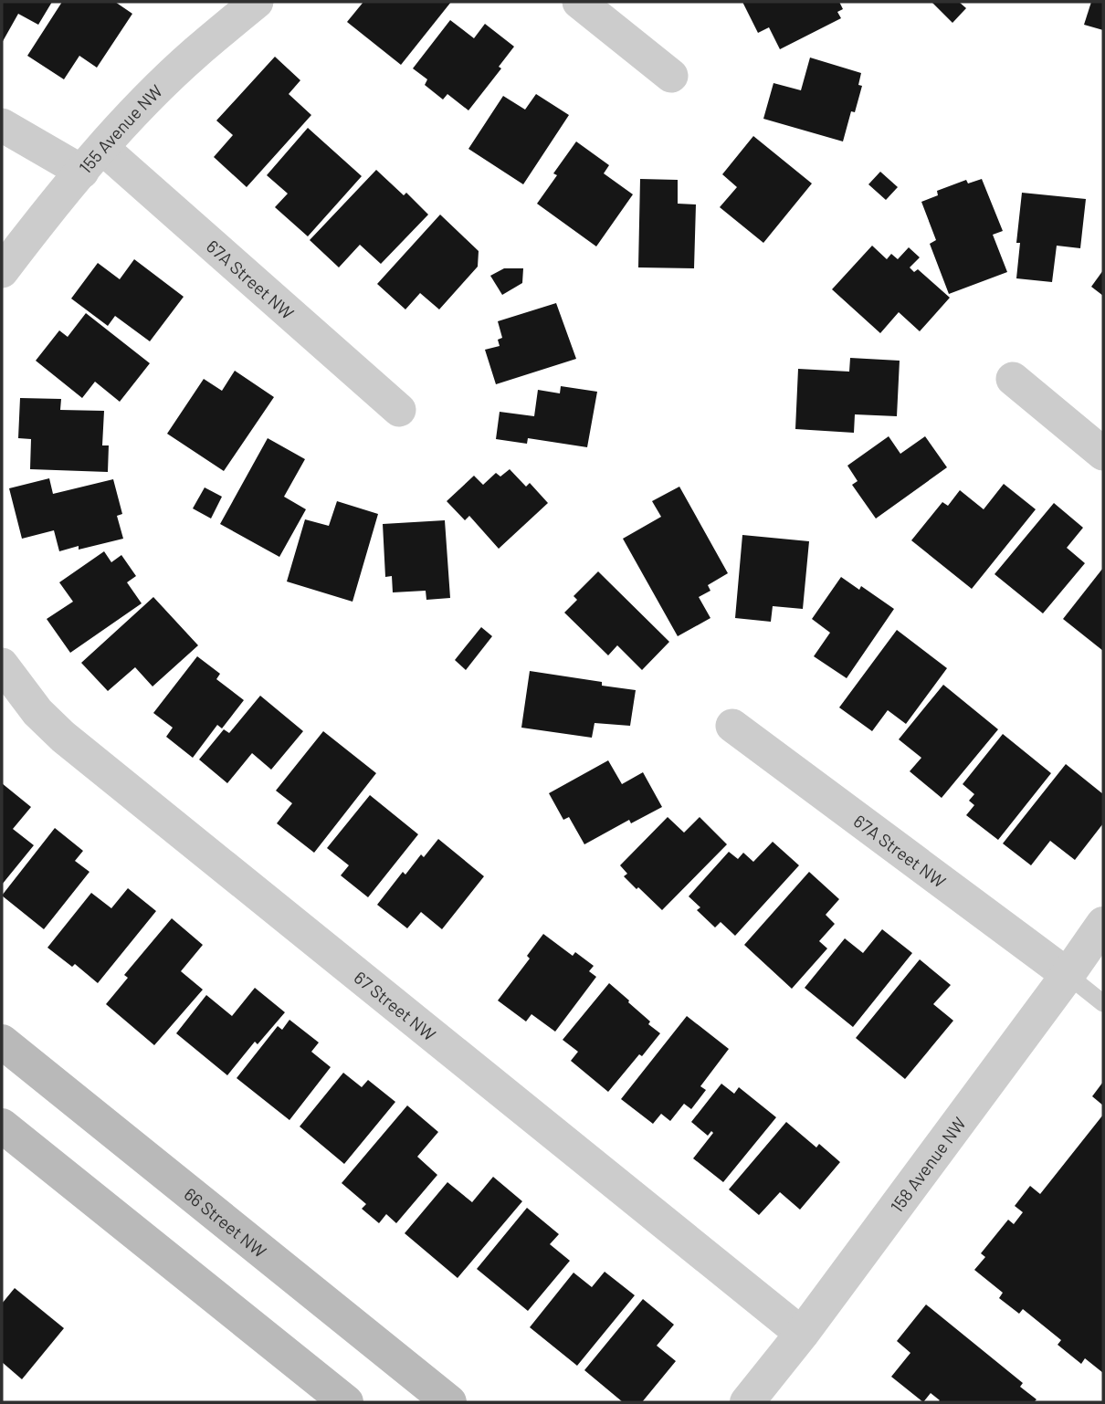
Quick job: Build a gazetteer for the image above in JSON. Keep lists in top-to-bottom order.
{
  "streets": {
    "main road": ["66 Street NW"],
    "street": [
      "155 Avenue NW",
      "67A Street NW",
      "67 Street NW",
      "158 Avenue NW"
    ]
  },
  "crossings": [
    ["155 Avenue NW", "67A Street NW"],
    ["67A Street NW", "158 Avenue NW"],
    ["67 Street NW", "158 Avenue NW"]
  ]
}
